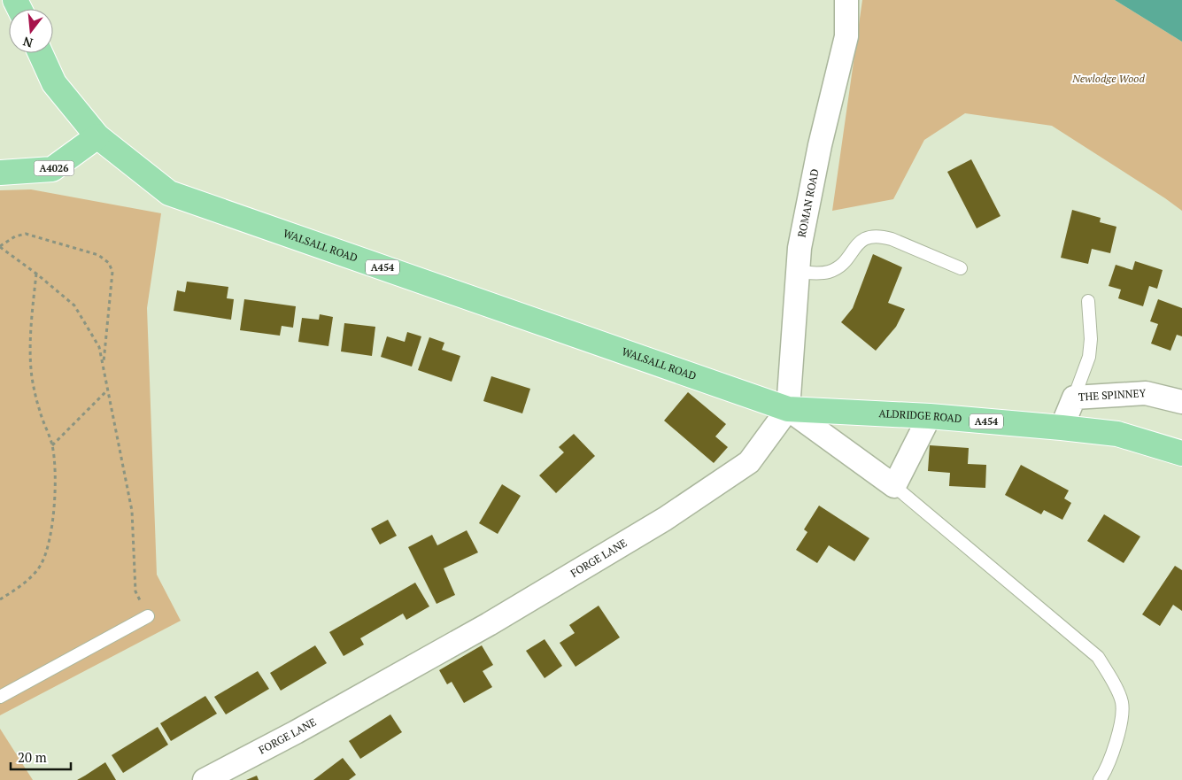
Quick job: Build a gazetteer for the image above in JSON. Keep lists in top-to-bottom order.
{
  "streets": {
    "main road": [
      "A4026",
      "WALSALL ROAD",
      "A454",
      "ALDRIDGE ROAD"
    ],
    "street": ["ROMAN ROAD", "THE SPINNEY", "FORGE LANE"]
  },
  "crossings": [
    ["A4026", "WALSALL ROAD"],
    ["ROMAN ROAD", "WALSALL ROAD"],
    ["ROMAN ROAD", "ALDRIDGE ROAD"],
    ["ROMAN ROAD", "FORGE LANE"],
    ["WALSALL ROAD", "ALDRIDGE ROAD"],
    ["WALSALL ROAD", "FORGE LANE"],
    ["THE SPINNEY", "ALDRIDGE ROAD"],
    ["ALDRIDGE ROAD", "FORGE LANE"]
  ],
  "parks": ["Newlodge Wood"],
  "scale_bar": "20 m",
  "north": "bottom"
}
